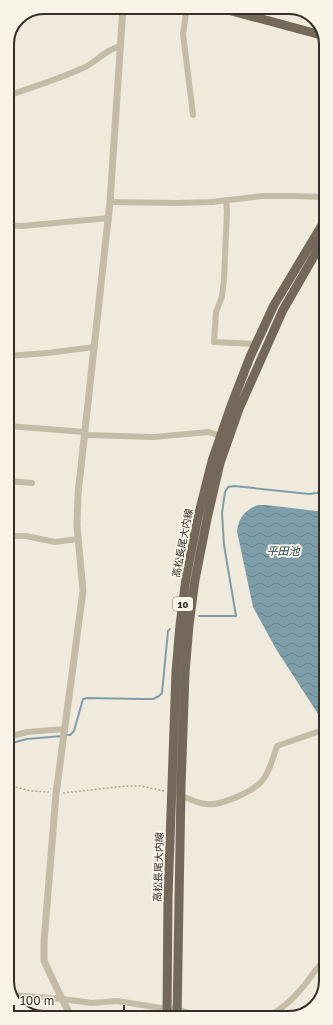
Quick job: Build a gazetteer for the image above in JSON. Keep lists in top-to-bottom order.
{
  "streets": {
    "main road": ["高松長尾大内線", "10"]
  },
  "water": ["平田池"],
  "scale_bar": "100 m"
}
